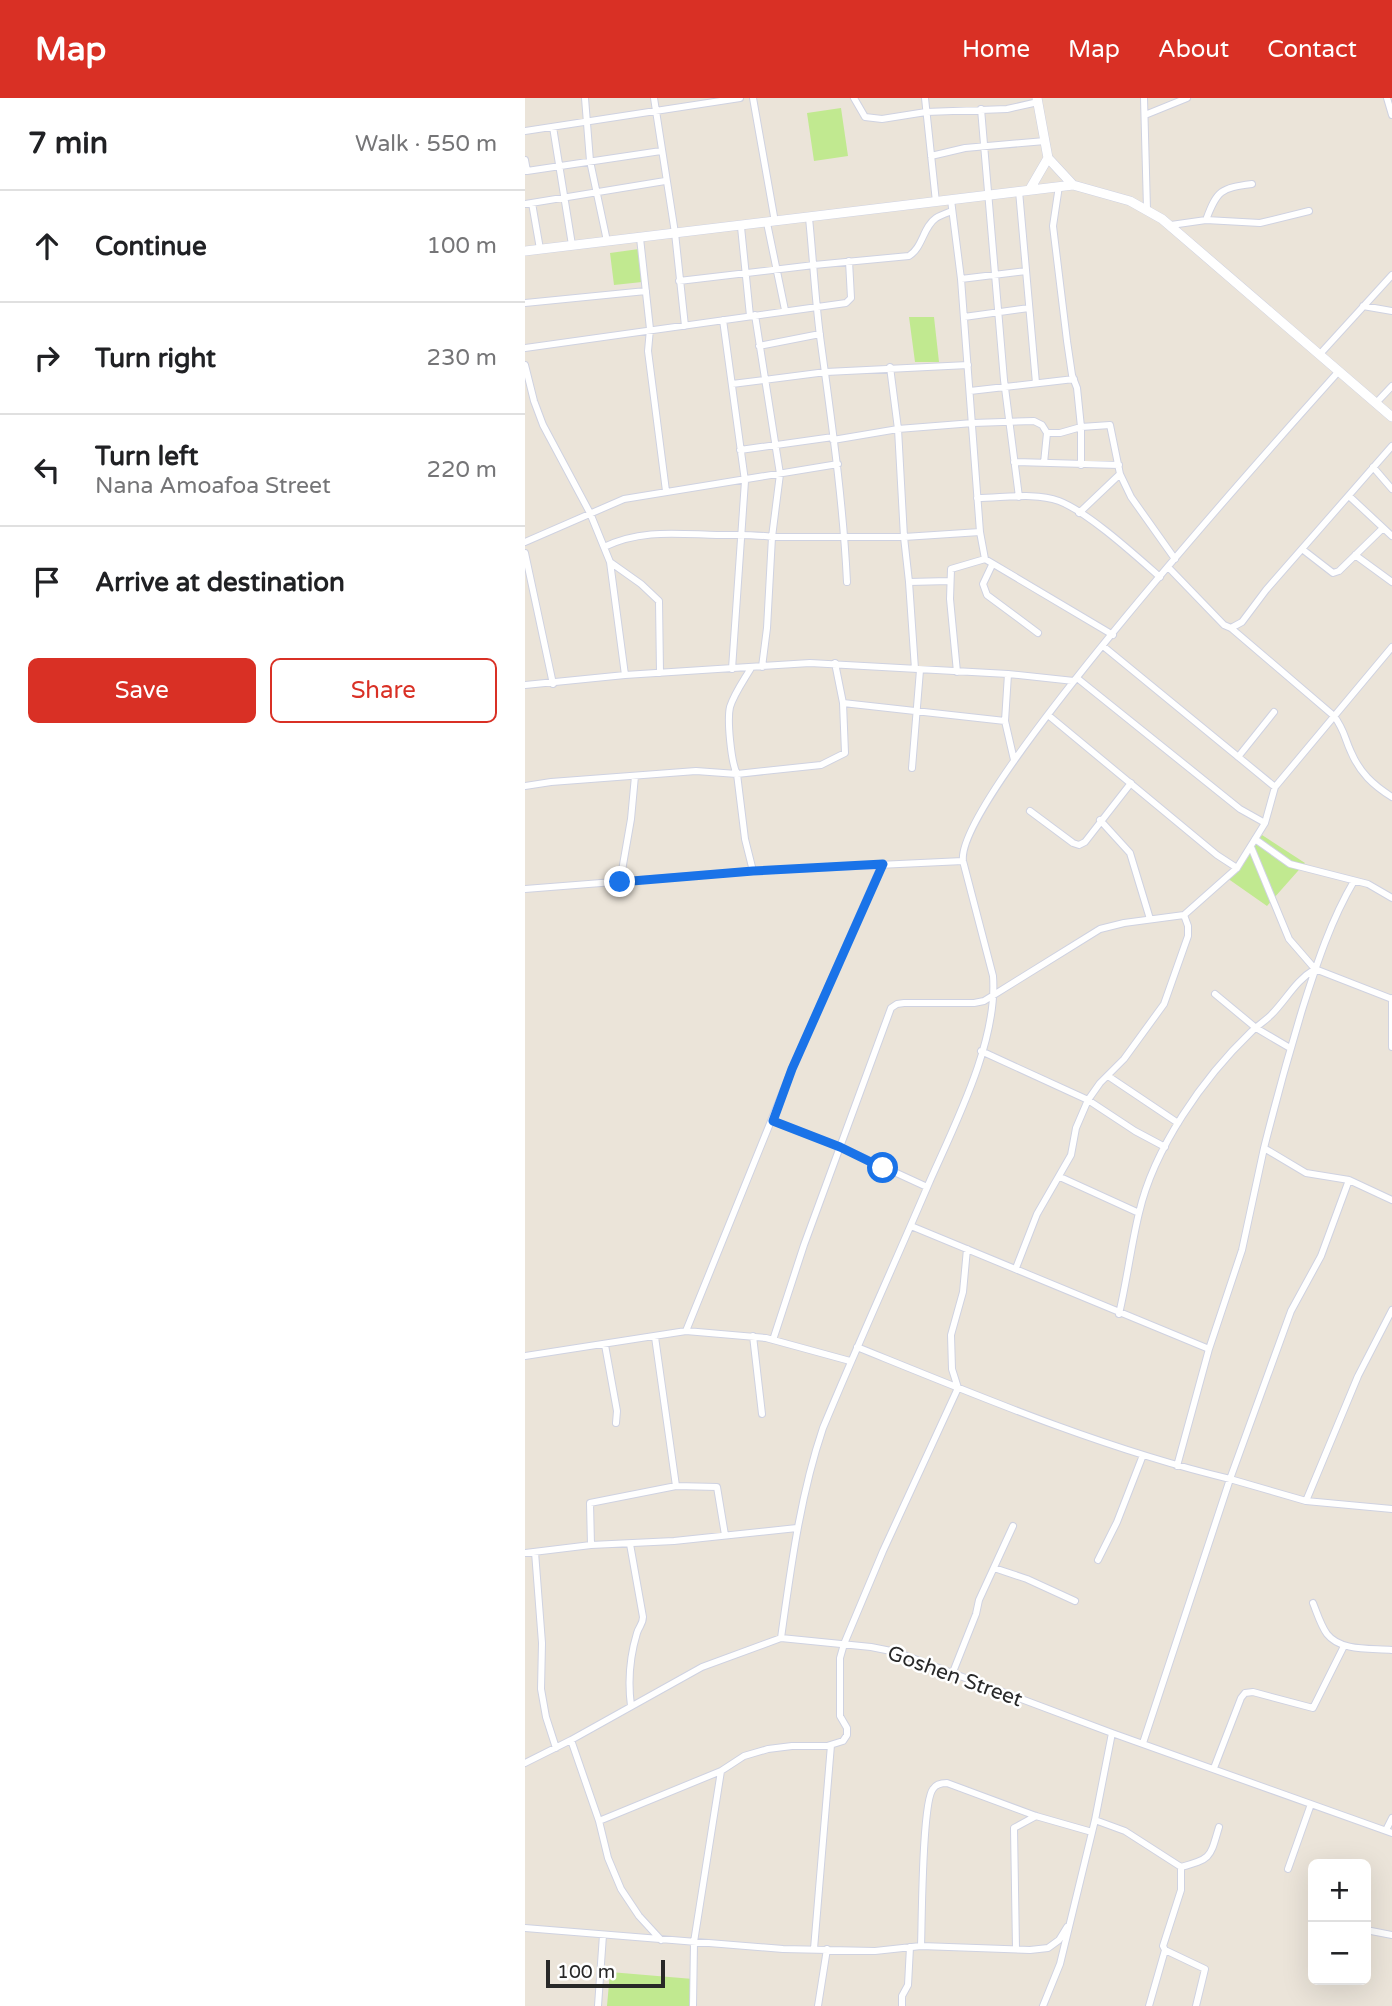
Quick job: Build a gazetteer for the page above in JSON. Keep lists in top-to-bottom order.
{
  "streets": {
    "street": ["Goshen Street"]
  },
  "scale_bar": "100 m",
  "page": {
    "header": "Map",
    "nav": [
      "Home",
      "Map",
      "About",
      "Contact"
    ],
    "heading": ["7 min", "Walk · 550 m"],
    "list": [
      ["Continue", "100 m"],
      ["Turn right", "230 m"],
      ["Turn left", "Nana Amoafoa Street", "220 m"],
      "Arrive at destination"
    ],
    "buttons": ["Save", "Share"],
    "map_buttons": ["+", "−"],
    "scale": "100 m"
  }
}
